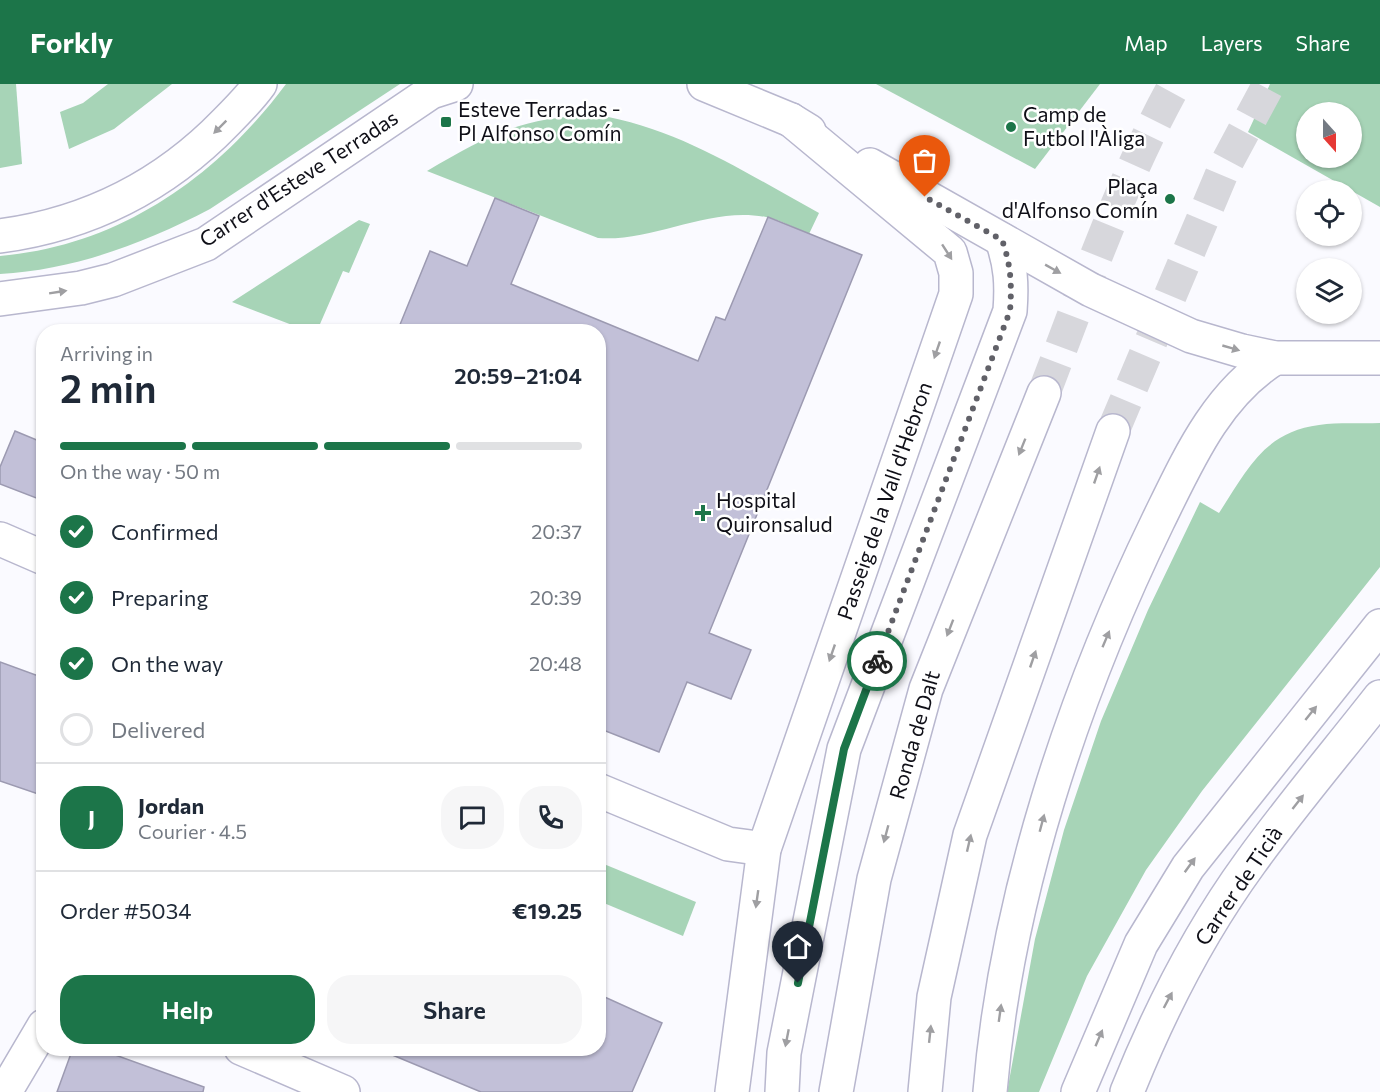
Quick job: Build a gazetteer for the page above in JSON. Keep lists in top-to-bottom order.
{
  "streets": {
    "main road": [
      "Carrer d'Esteve Terradas",
      "Passeig de la Vall d'Hebron",
      "Ronda de Dalt",
      "Carrer de Ticià"
    ]
  },
  "places": {
    "transit": ["Esteve Terradas - Pl Alfonso Comín"],
    "other": ["Camp de Futbol l'Àliga", "Plaça d'Alfonso Comín"],
    "health": ["Hospital Quironsalud"]
  },
  "north": "bottom",
  "page": {
    "header": "Forkly",
    "nav": ["Map", "Layers", "Share"],
    "heading": ["2 min", "Arriving in", "20:59–21:04"],
    "panel": [
      "Jordan",
      "Courier · 4.5",
      "Order #5034",
      "€19.25"
    ],
    "bar": "On the way · 50 m",
    "list": [
      ["Confirmed", "20:37"],
      ["Preparing", "20:39"],
      ["On the way", "20:48"],
      "Delivered"
    ],
    "round": "J",
    "buttons": ["Help", "Share"]
  }
}
